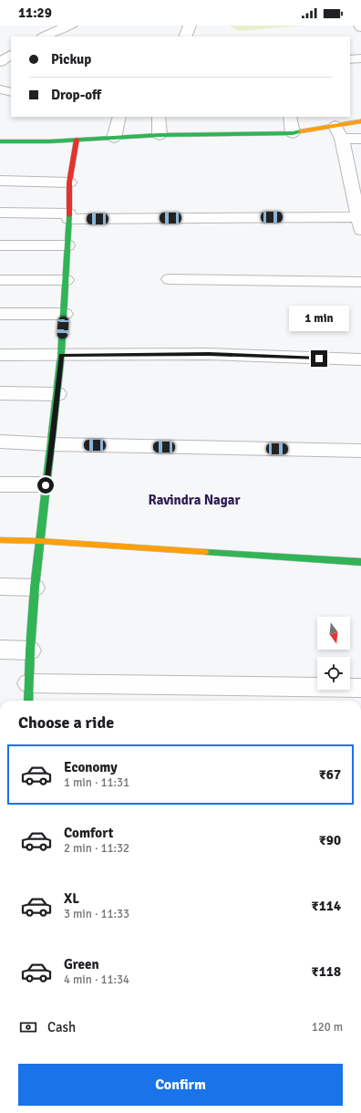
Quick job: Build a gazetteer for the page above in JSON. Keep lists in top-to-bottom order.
{
  "districts": ["Ravindra Nagar"],
  "north": "bottom",
  "page": {
    "status": "11:29",
    "banner": ["Pickup", "Drop-off"],
    "bubble": "1 min",
    "heading": "Choose a ride",
    "list": [
      {
        "name": "Economy",
        "note": "1 min · 11:31",
        "value": "₹67"
      },
      {
        "name": "Comfort",
        "note": "2 min · 11:32",
        "value": "₹90"
      },
      {
        "name": "XL",
        "note": "3 min · 11:33",
        "value": "₹114"
      },
      {
        "name": "Green",
        "note": "4 min · 11:34",
        "value": "₹118"
      }
    ],
    "pay": ["Cash", "120 m"],
    "buttons": "Confirm"
  }
}
